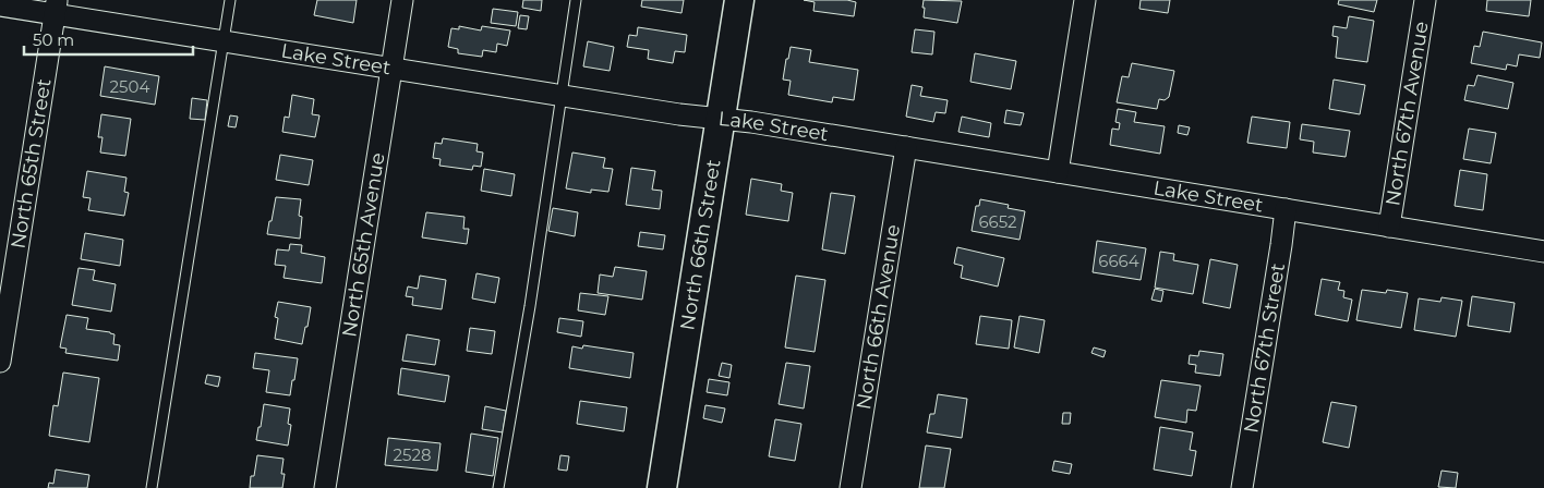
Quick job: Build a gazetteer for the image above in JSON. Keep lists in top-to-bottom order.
{
  "streets": {
    "street": [
      "Lake Street",
      "North 67th Avenue",
      "North 65th Street",
      "North 65th Avenue",
      "North 66th Street",
      "North 66th Avenue",
      "North 67th Street"
    ]
  },
  "crossings": [
    ["Lake Street", "North 67th Avenue"],
    ["Lake Street", "North 65th Street"],
    ["Lake Street", "North 65th Avenue"],
    ["Lake Street", "North 66th Street"],
    ["Lake Street", "North 66th Avenue"],
    ["Lake Street", "North 67th Street"]
  ],
  "house_numbers": [
    "2504",
    "6652",
    "6664",
    "2528"
  ],
  "scale_bar": "50 m"
}
